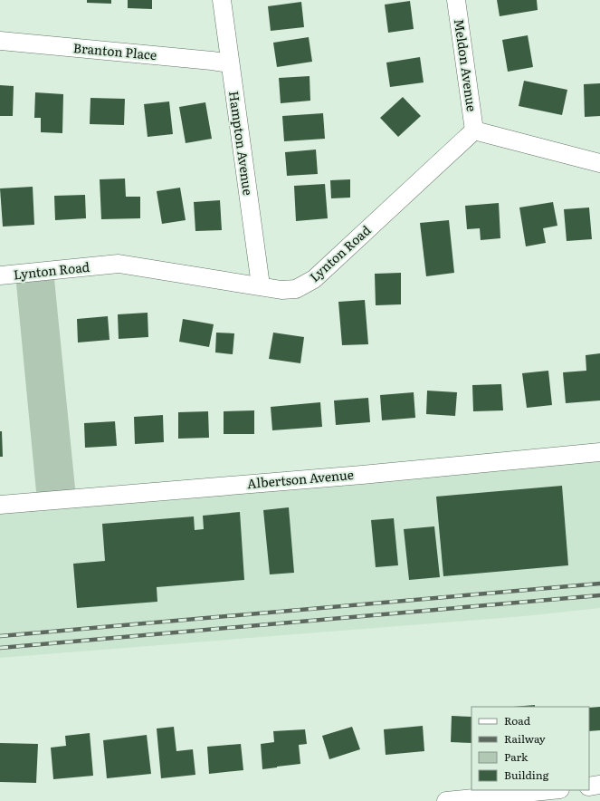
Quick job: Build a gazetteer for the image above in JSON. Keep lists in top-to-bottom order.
{
  "streets": {
    "street": [
      "Branton Place",
      "Meldon Avenue",
      "Hampton Avenue",
      "Lynton Road",
      "Albertson Avenue"
    ]
  },
  "crossings": [
    ["Branton Place", "Hampton Avenue"],
    ["Meldon Avenue", "Lynton Road"],
    ["Hampton Avenue", "Lynton Road"]
  ],
  "legend": [
    "Road",
    "Railway",
    "Park",
    "Building"
  ]
}
